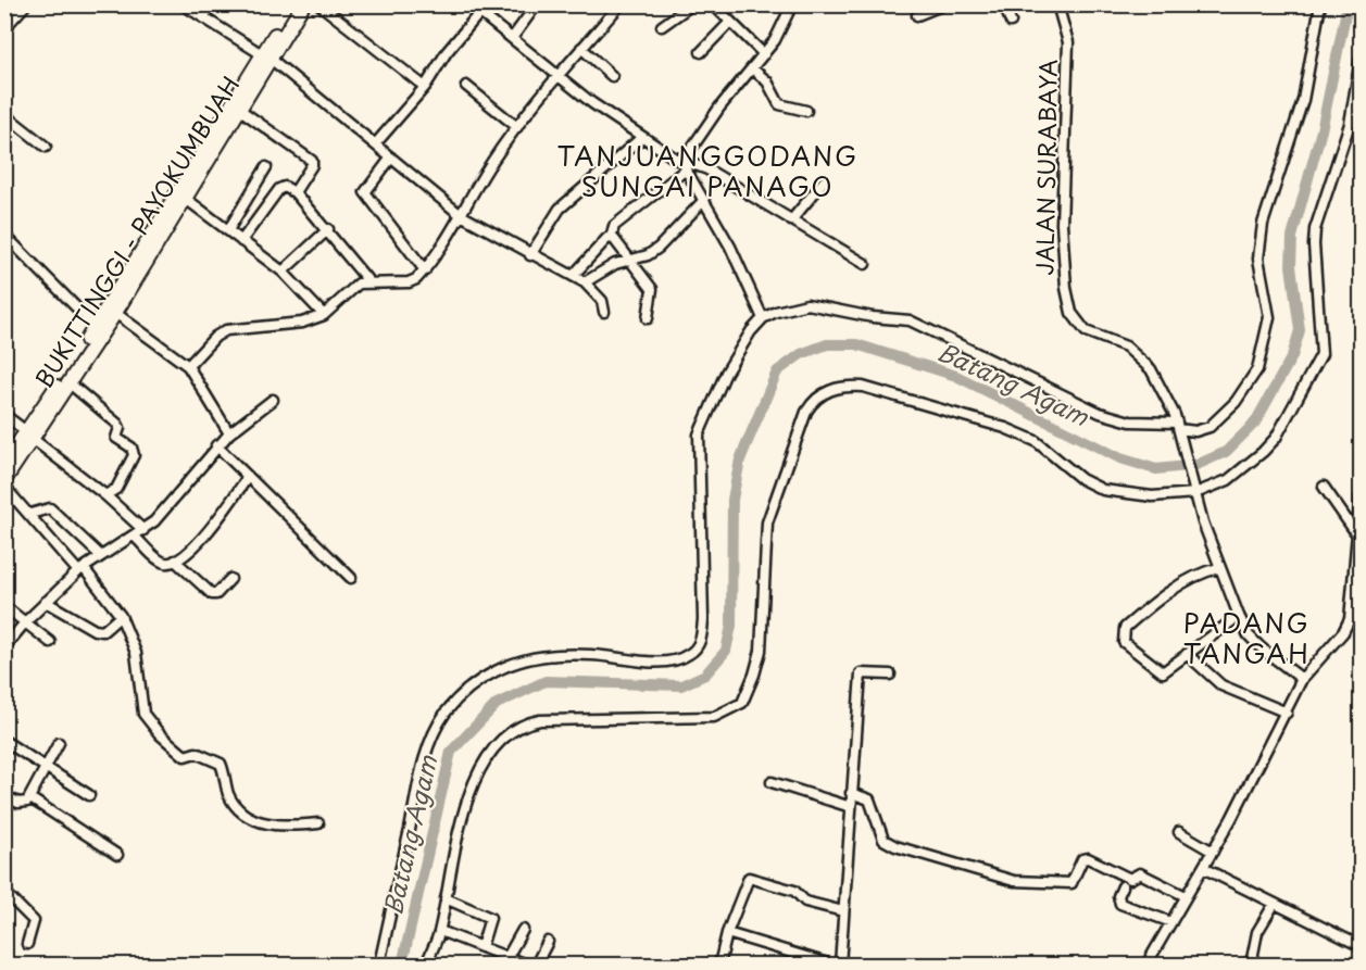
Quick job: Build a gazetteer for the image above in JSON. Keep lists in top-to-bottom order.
{
  "streets": {
    "highway": ["BUKITTINGGI - PAYOKUMBUAH"],
    "street": ["JALAN SURABAYA"]
  },
  "districts": ["TANJUANGGODANG SUNGAI PANAGO", "PADANG TANGAH"],
  "water": ["Batang Agam"]
}
